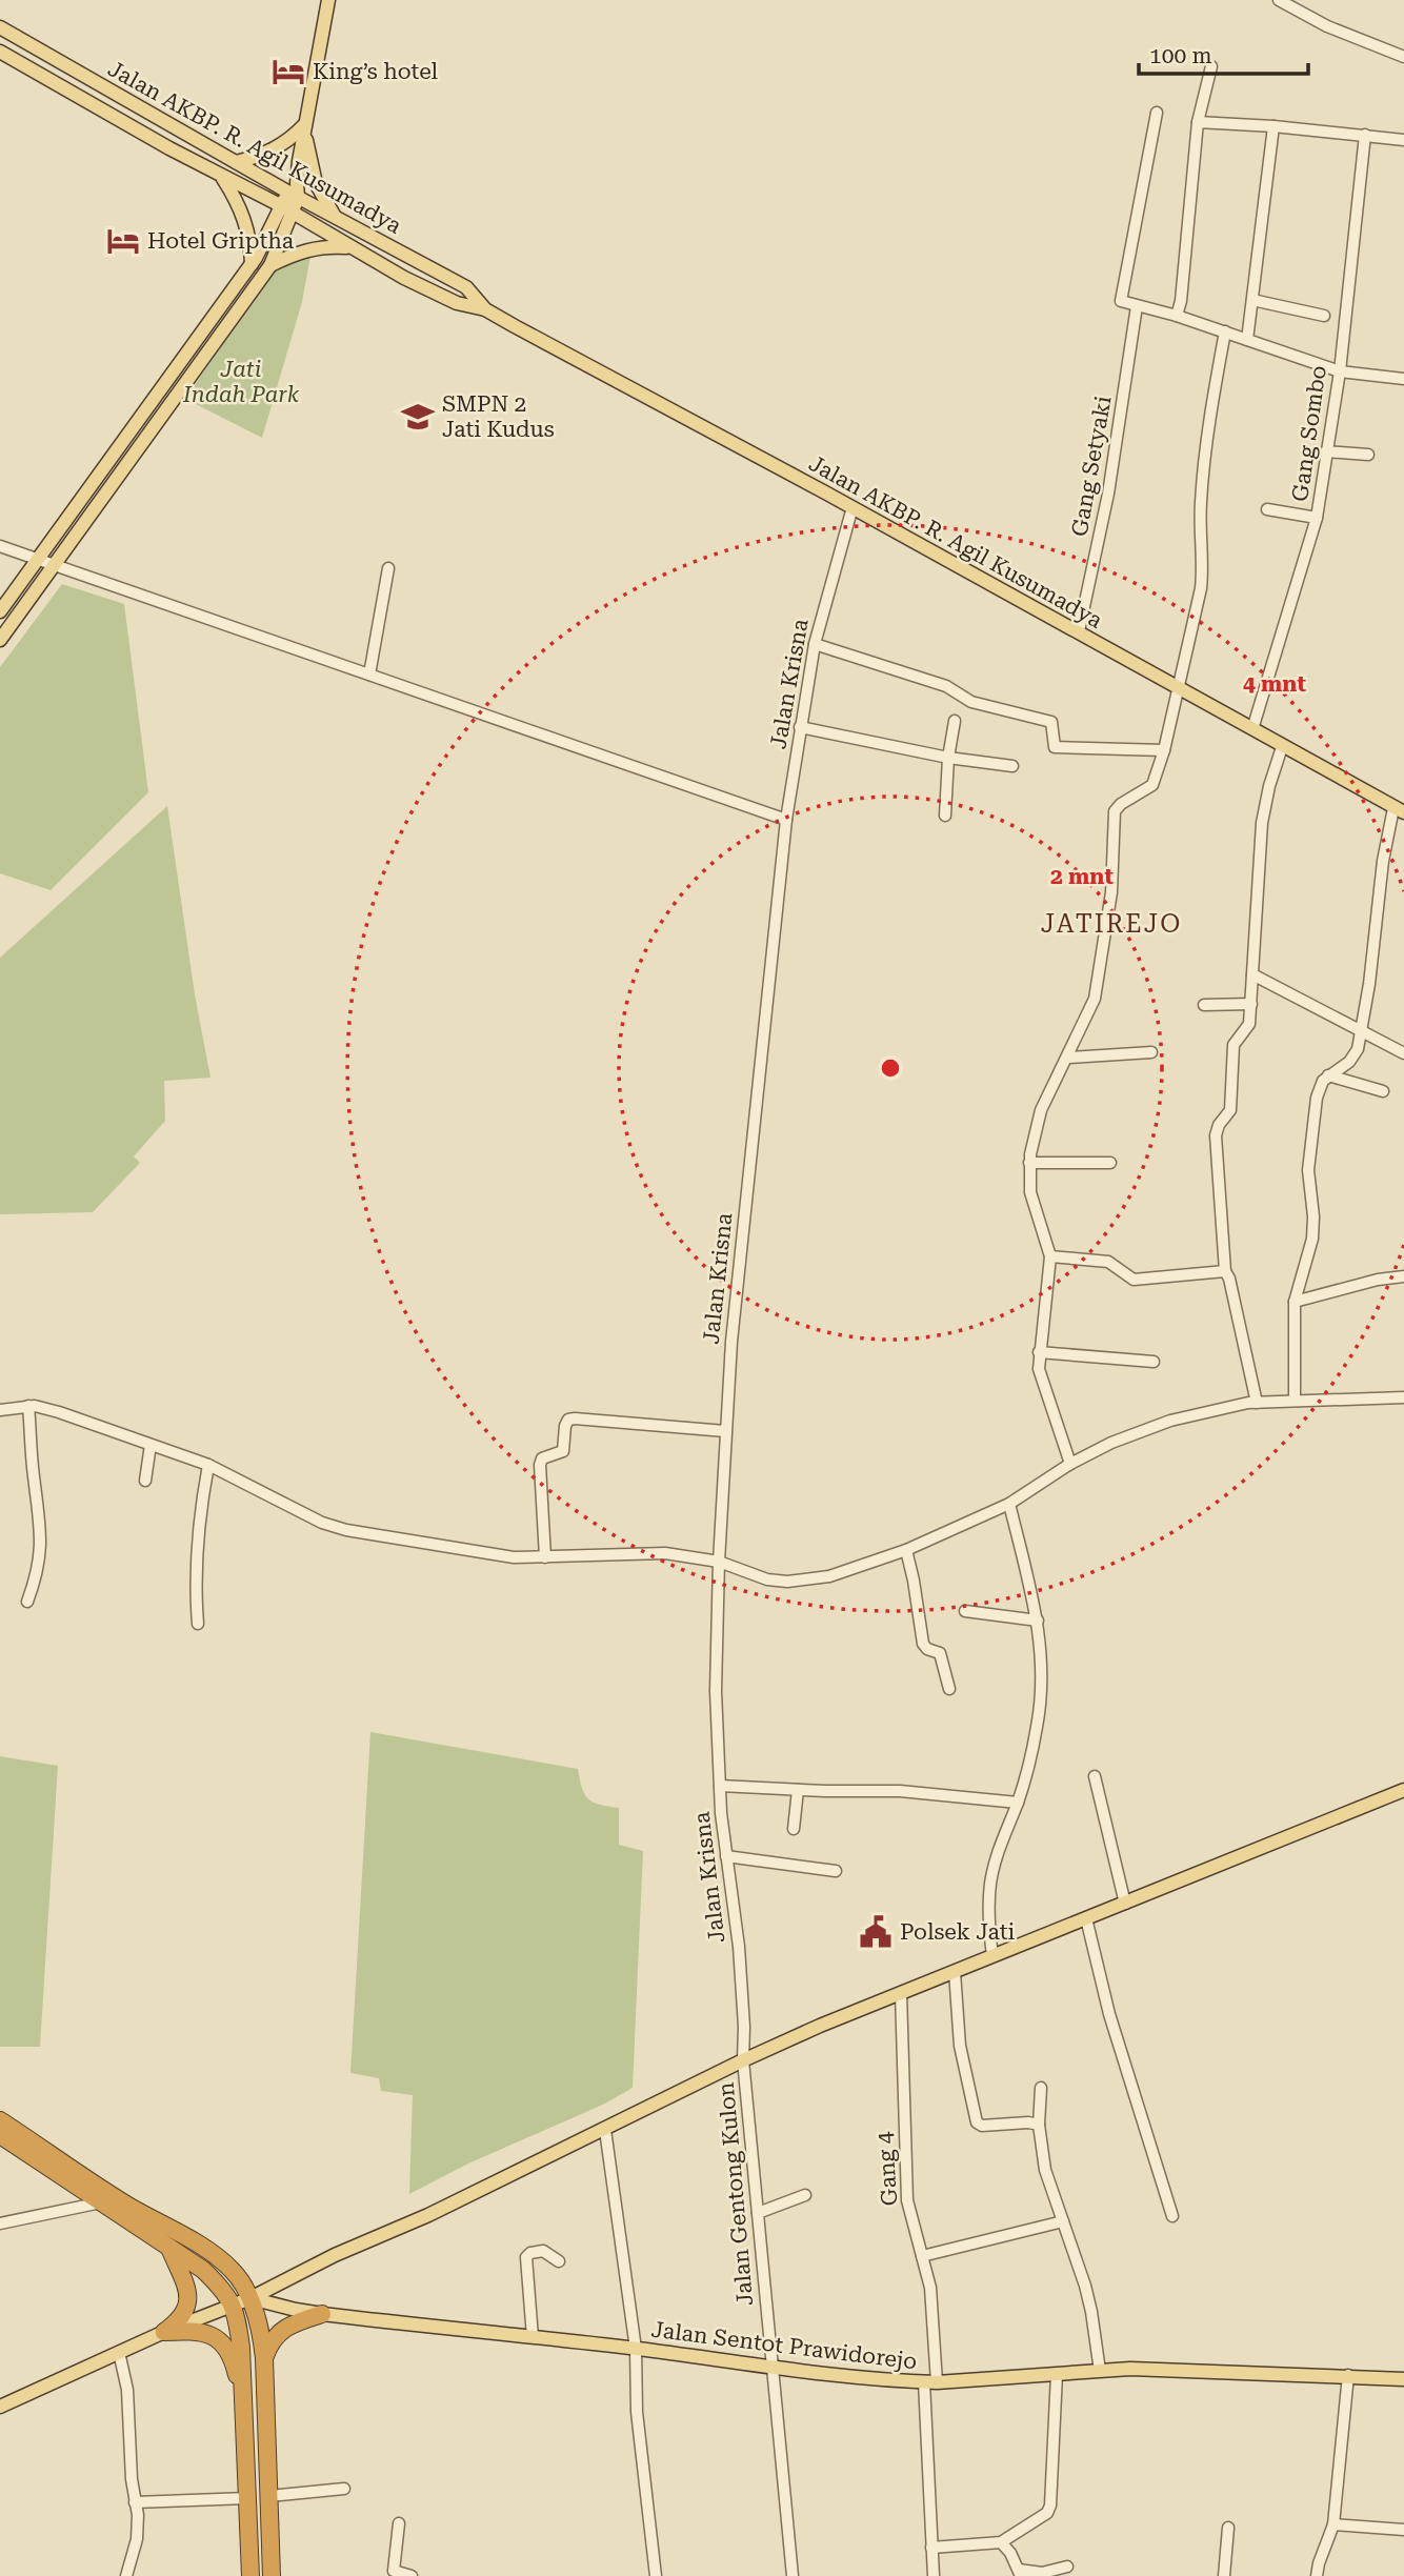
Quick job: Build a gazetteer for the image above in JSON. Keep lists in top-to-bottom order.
{
  "streets": {
    "main road": ["Jalan AKBP. R. Agil Kusumadya", "Jalan Sentot Prawidorejo"],
    "street": [
      "Gang Sombo",
      "Gang Setyaki",
      "Jalan Krisna",
      "Gang 4",
      "Jalan Gentong Kulon"
    ]
  },
  "crossings": [
    ["Jalan AKBP. R. Agil Kusumadya", "Gang Sombo"],
    ["Jalan AKBP. R. Agil Kusumadya", "Gang Setyaki"],
    ["Jalan AKBP. R. Agil Kusumadya", "Jalan Krisna"],
    ["Jalan Krisna", "Jalan Gentong Kulon"],
    ["Gang 4", "Jalan Sentot Prawidorejo"],
    ["Jalan Gentong Kulon", "Jalan Sentot Prawidorejo"]
  ],
  "districts": ["JATIREJO"],
  "parks": ["Jati Indah Park"],
  "places": {
    "hotel": ["King’s hotel", "Hotel Griptha"],
    "school or university": ["SMPN 2 Jati Kudus"],
    "public building": ["Polsek Jati"]
  },
  "scale_bar": "100 m",
  "rings": ["4 mnt", "2 mnt"]
}
